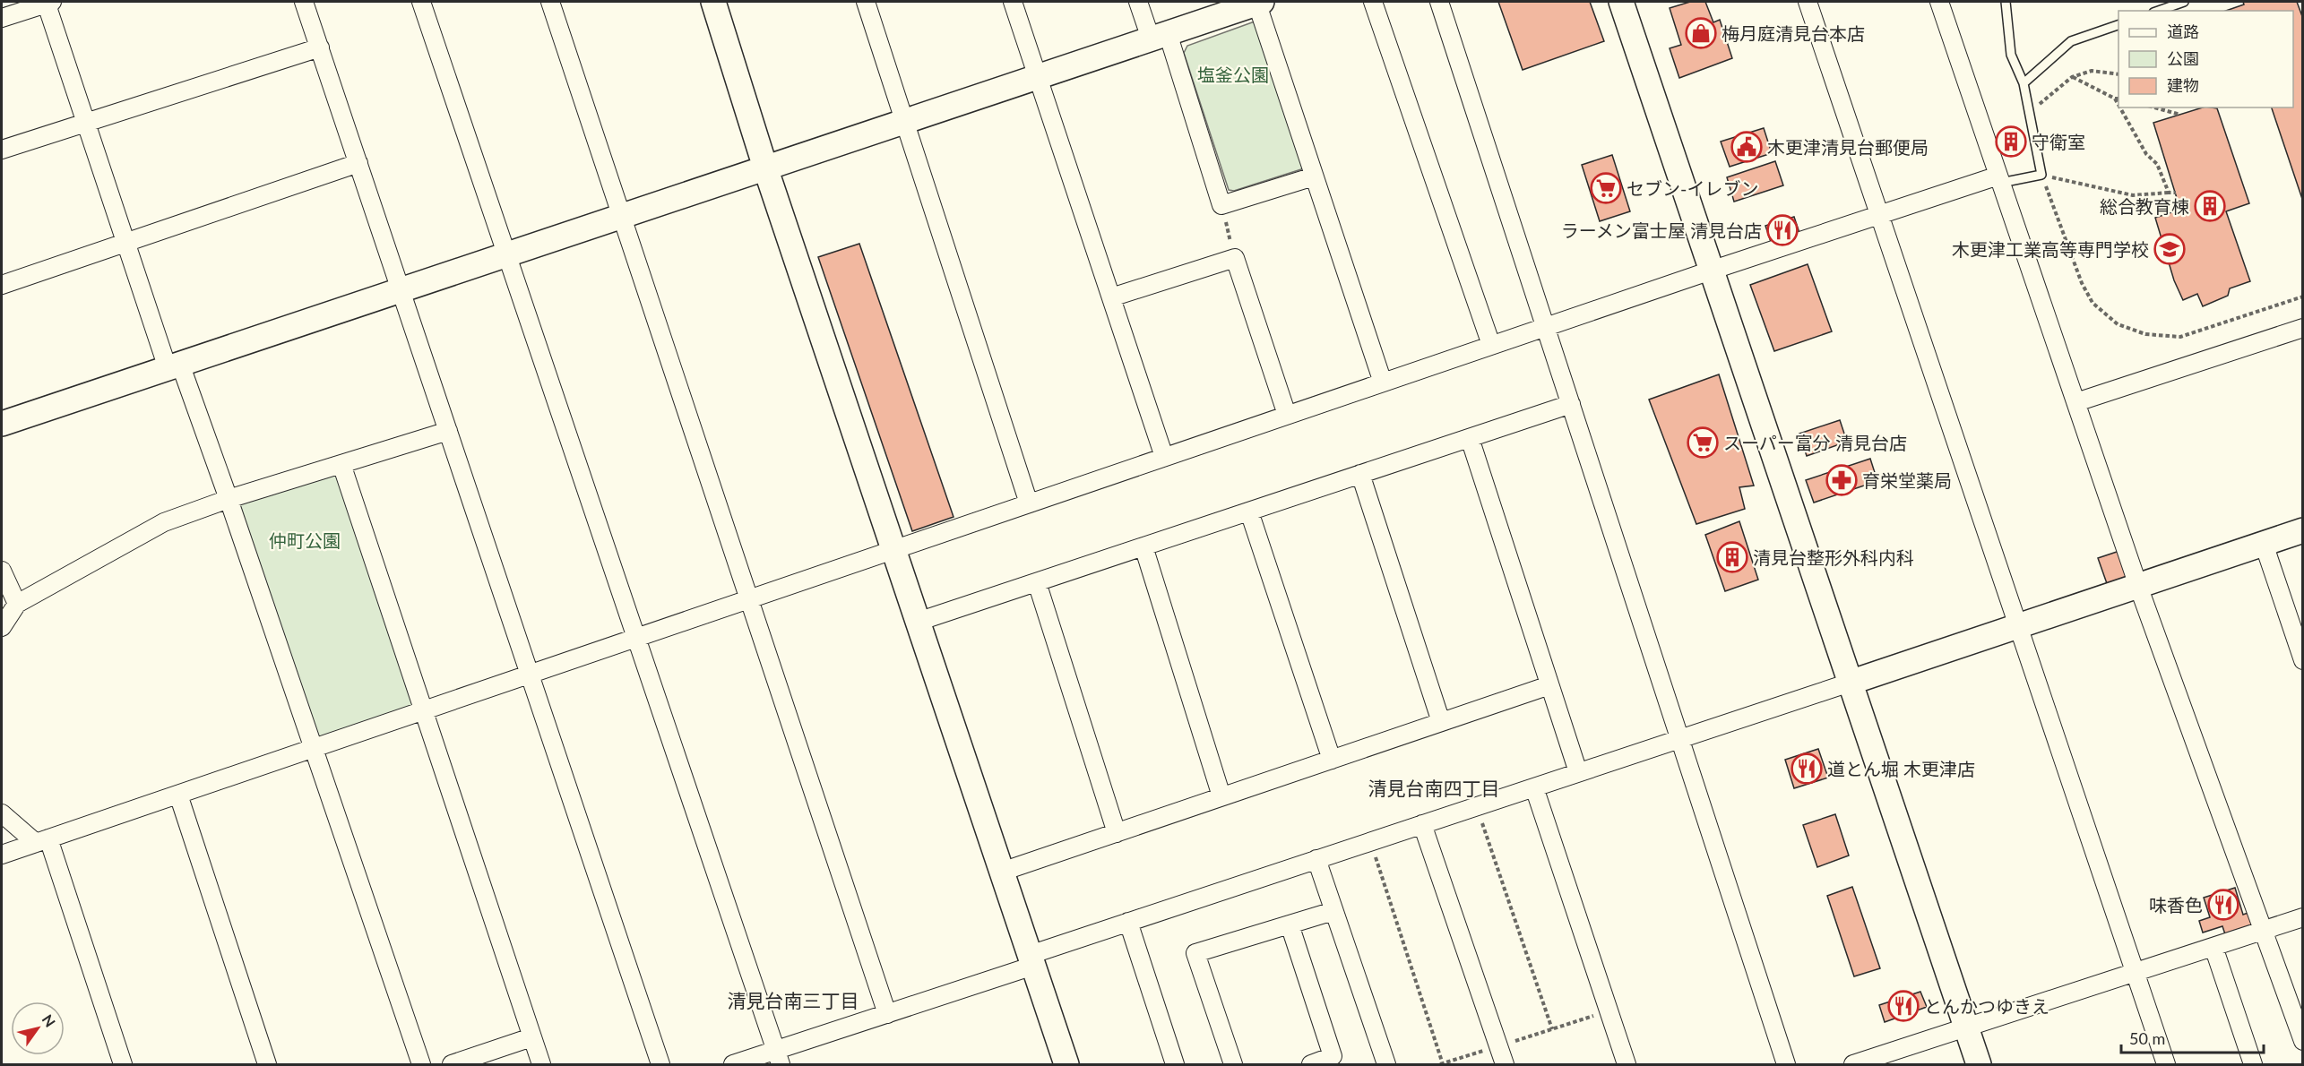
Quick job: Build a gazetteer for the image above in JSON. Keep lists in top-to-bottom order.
{
  "districts": ["清見台南四丁目", "清見台南三丁目"],
  "parks": ["塩釜公園", "仲町公園"],
  "places": {
    "shop": ["梅月庭清見台本店"],
    "building": ["守衛室", "総合教育棟", "清見台整形外科内科"],
    "public building": ["木更津清見台郵便局"],
    "supermarket": ["セブン-イレブン", "スーパー富分 清見台店"],
    "restaurant": [
      "ラーメン富士屋 清見台店",
      "道とん堀 木更津店",
      "味香色",
      "とんかつゆきえ"
    ],
    "school or university": ["木更津工業高等専門学校"],
    "pharmacy": ["育栄堂薬局"]
  },
  "legend": ["道路", "公園", "建物"],
  "scale_bar": "50 m",
  "north": "top right"
}
